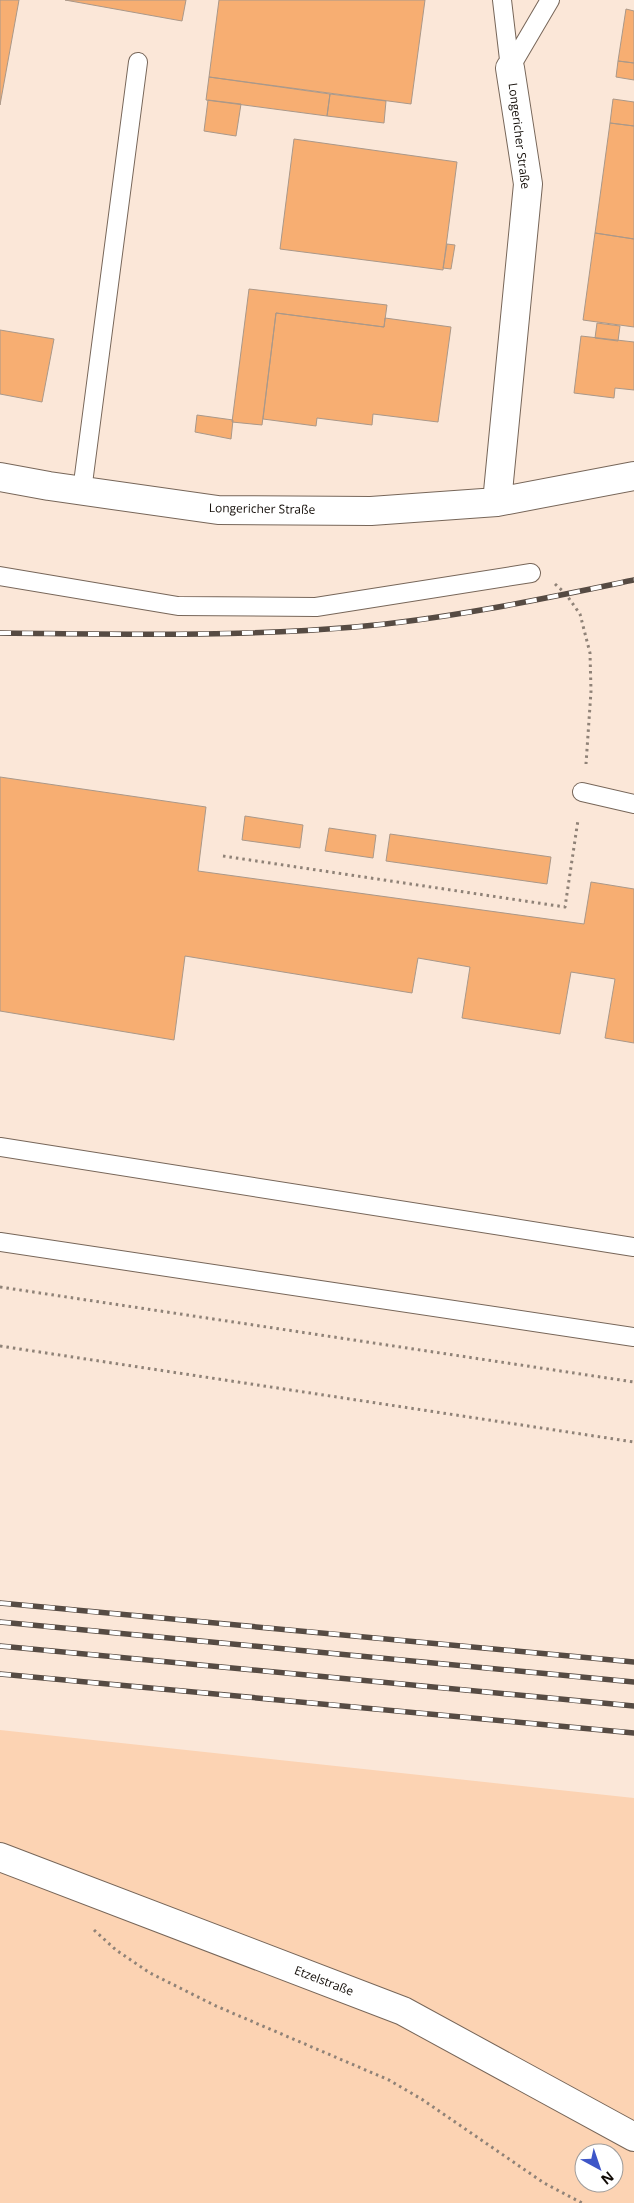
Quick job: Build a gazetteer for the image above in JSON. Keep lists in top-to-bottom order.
{
  "streets": {
    "street": ["Longericher Straße", "Etzelstraße"]
  },
  "north": "bottom right"
}
